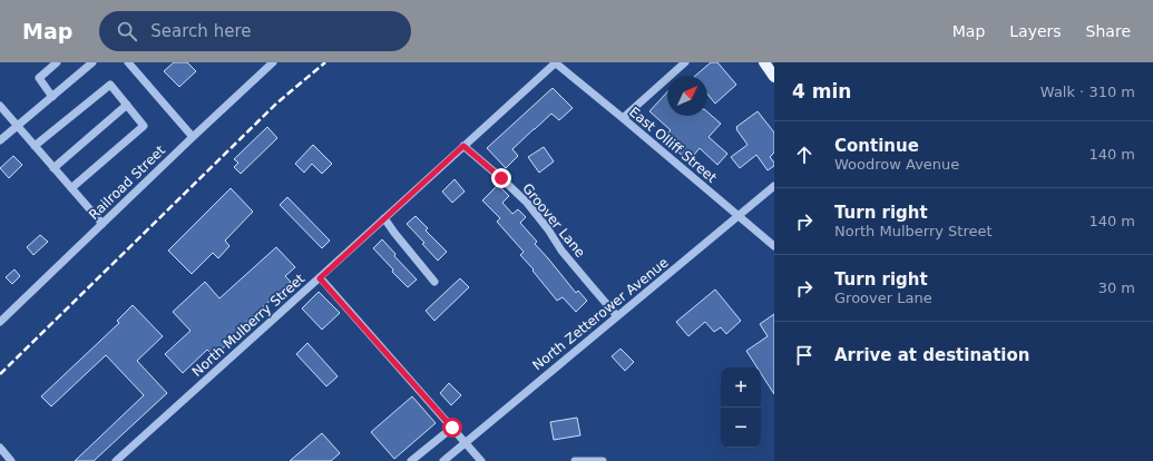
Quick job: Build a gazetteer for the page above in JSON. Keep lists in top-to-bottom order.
{
  "streets": {
    "street": [
      "East Olliff Street",
      "Railroad Street",
      "Groover Lane",
      "North Zetterower Avenue",
      "North Mulberry Street"
    ]
  },
  "crossings": [
    ["East Olliff Street", "North Zetterower Avenue"],
    ["East Olliff Street", "North Mulberry Street"],
    ["Groover Lane", "North Zetterower Avenue"],
    ["Groover Lane", "North Mulberry Street"]
  ],
  "north": "top right",
  "page": {
    "header": "Map",
    "search": "Search here",
    "nav": ["Map", "Layers", "Share"],
    "heading": ["4 min", "Walk · 310 m"],
    "list": [
      ["Continue", "Woodrow Avenue", "140 m"],
      ["Turn right", "North Mulberry Street", "140 m"],
      ["Turn right", "Groover Lane", "30 m"],
      "Arrive at destination"
    ],
    "map_buttons": ["+", "−"]
  }
}
